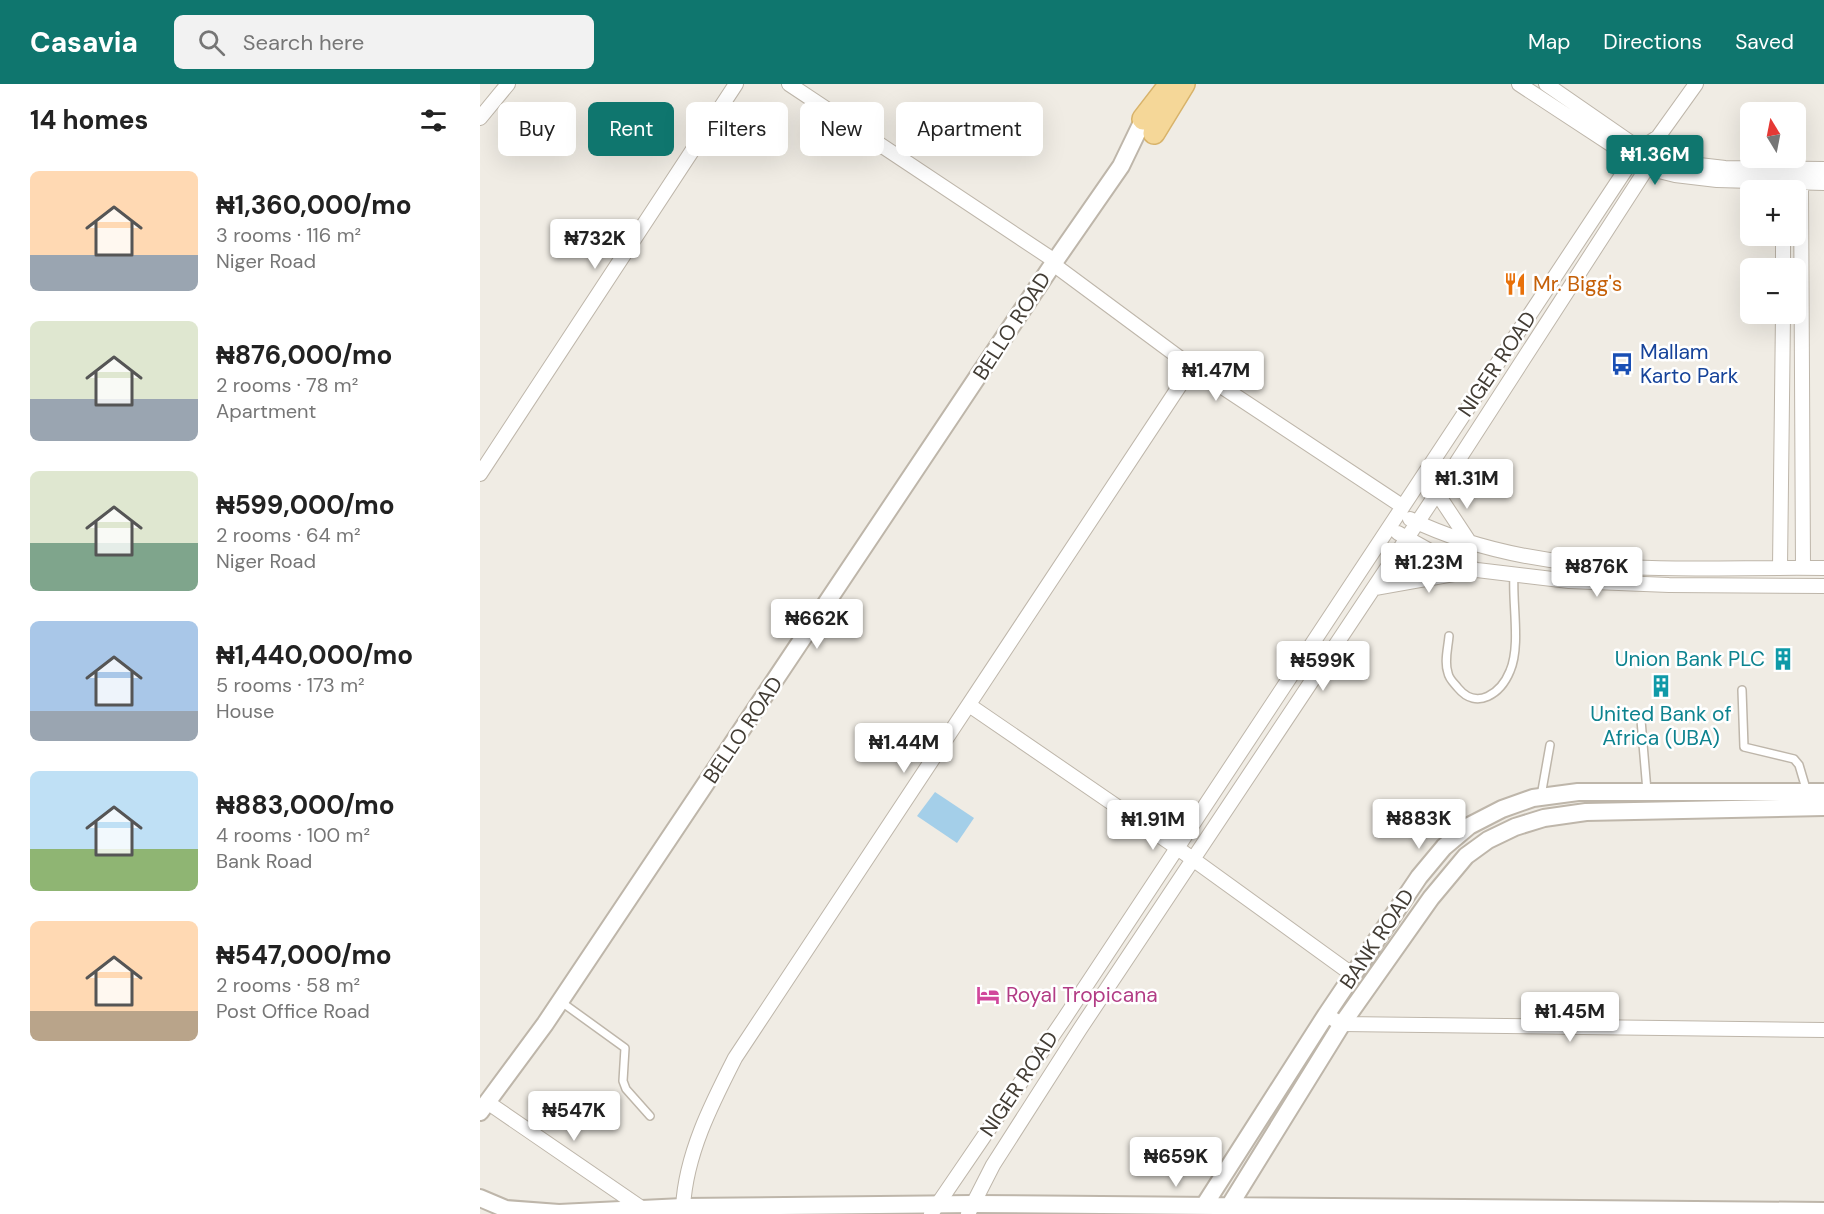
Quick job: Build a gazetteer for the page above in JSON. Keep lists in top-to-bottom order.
{
  "streets": {
    "street": ["BELLO ROAD", "NIGER ROAD", "BANK ROAD"]
  },
  "places": {
    "restaurant": ["Mr. Bigg's"],
    "bus stop": ["Mallam Karto Park"],
    "building": ["Union Bank PLC", "United Bank of Africa (UBA)"],
    "hotel": ["Royal Tropicana"]
  },
  "north": "top",
  "page": {
    "header": "Casavia",
    "search": "Search here",
    "nav": ["Map", "Directions", "Saved"],
    "heading": "14 homes",
    "map_buttons": ["+", "−"],
    "chip": [
      "Buy",
      "Rent",
      "Filters",
      "New",
      "Apartment"
    ],
    "price": [
      "₦1.36M",
      "₦732K",
      "₦1.47M",
      "₦1.31M",
      "₦1.23M",
      "₦876K",
      "₦662K",
      "₦599K",
      "₦1.44M",
      "₦883K",
      "₦1.91M",
      "₦1.45M",
      "₦547K",
      "₦659K"
    ],
    "list": [
      {
        "name": "₦1,360,000/mo",
        "note": "3 rooms · 116 m² · Niger Road"
      },
      {
        "name": "₦876,000/mo",
        "note": "2 rooms · 78 m² · Apartment"
      },
      {
        "name": "₦599,000/mo",
        "note": "2 rooms · 64 m² · Niger Road"
      },
      {
        "name": "₦1,440,000/mo",
        "note": "5 rooms · 173 m² · House"
      },
      {
        "name": "₦883,000/mo",
        "note": "4 rooms · 100 m² · Bank Road"
      },
      {
        "name": "₦547,000/mo",
        "note": "2 rooms · 58 m² · Post Office Road"
      }
    ]
  }
}
